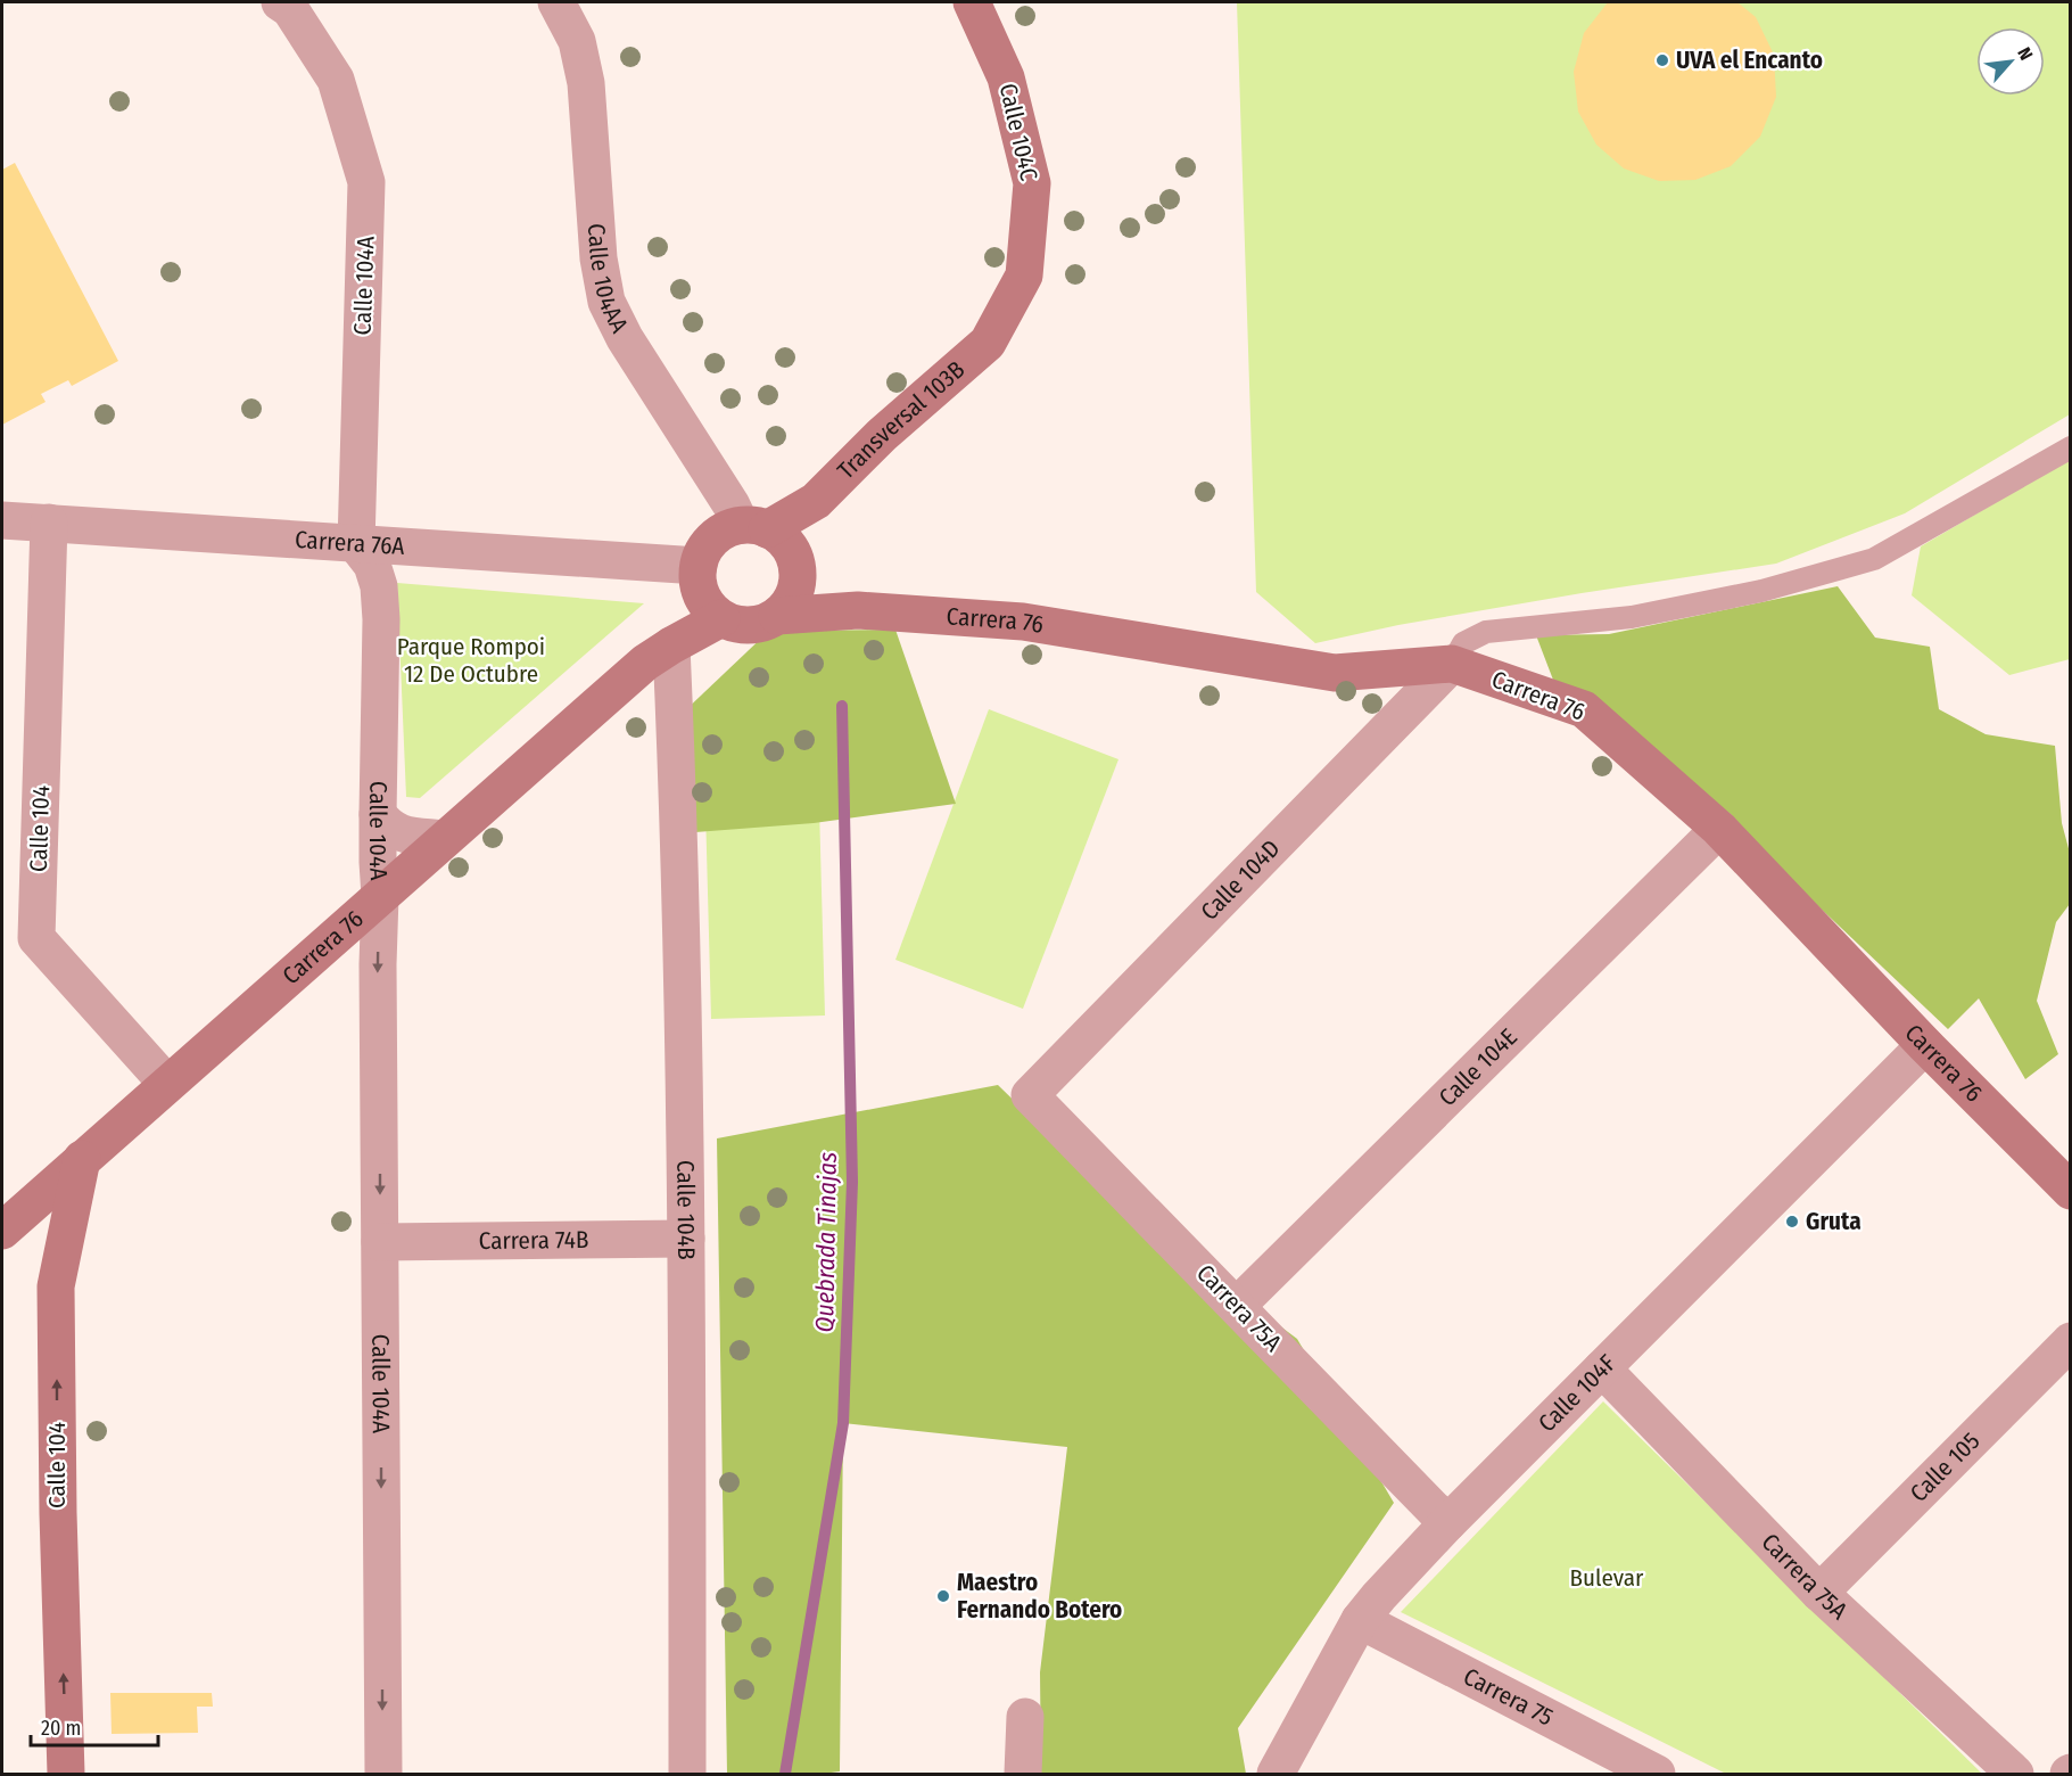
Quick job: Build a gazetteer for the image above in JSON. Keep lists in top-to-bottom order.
{
  "streets": {
    "main road": [
      "Calle 104C",
      "Transversal 103B",
      "Carrera 76",
      "Calle 104"
    ],
    "street": [
      "Calle 104AA",
      "Calle 104A",
      "Carrera 76A",
      "Calle 104D",
      "Calle 104E",
      "Calle 104B",
      "Carrera 74B",
      "Carrera 75A",
      "Calle 104F",
      "Calle 105",
      "Carrera 75"
    ]
  },
  "crossings": [
    ["Calle 104C", "Transversal 103B"],
    ["Calle 104AA", "Transversal 103B"],
    ["Calle 104AA", "Carrera 76A"],
    ["Calle 104AA", "Carrera 76"],
    ["Calle 104A", "Carrera 76A"],
    ["Calle 104A", "Carrera 76"],
    ["Calle 104A", "Carrera 74B"],
    ["Transversal 103B", "Carrera 76A"],
    ["Transversal 103B", "Carrera 76"],
    ["Carrera 76A", "Carrera 76"],
    ["Carrera 76A", "Calle 104"],
    ["Carrera 76", "Calle 104"],
    ["Carrera 76", "Calle 104D"],
    ["Carrera 76", "Calle 104E"],
    ["Carrera 76", "Calle 104B"],
    ["Carrera 76", "Calle 104F"],
    ["Calle 104D", "Carrera 75A"],
    ["Calle 104E", "Carrera 75A"],
    ["Calle 104B", "Carrera 74B"],
    ["Carrera 75A", "Calle 104F"],
    ["Carrera 75A", "Calle 105"],
    ["Calle 104F", "Carrera 75"]
  ],
  "one_way": ["Calle 104A", "Calle 104"],
  "water": ["Quebrada Tinajas"],
  "parks": ["Parque Rompoi 12 De Octubre", "Bulevar"],
  "places": ["UVA el Encanto", "Gruta", "Maestro Fernando Botero"],
  "scale_bar": "20 m",
  "north": "top right"
}
